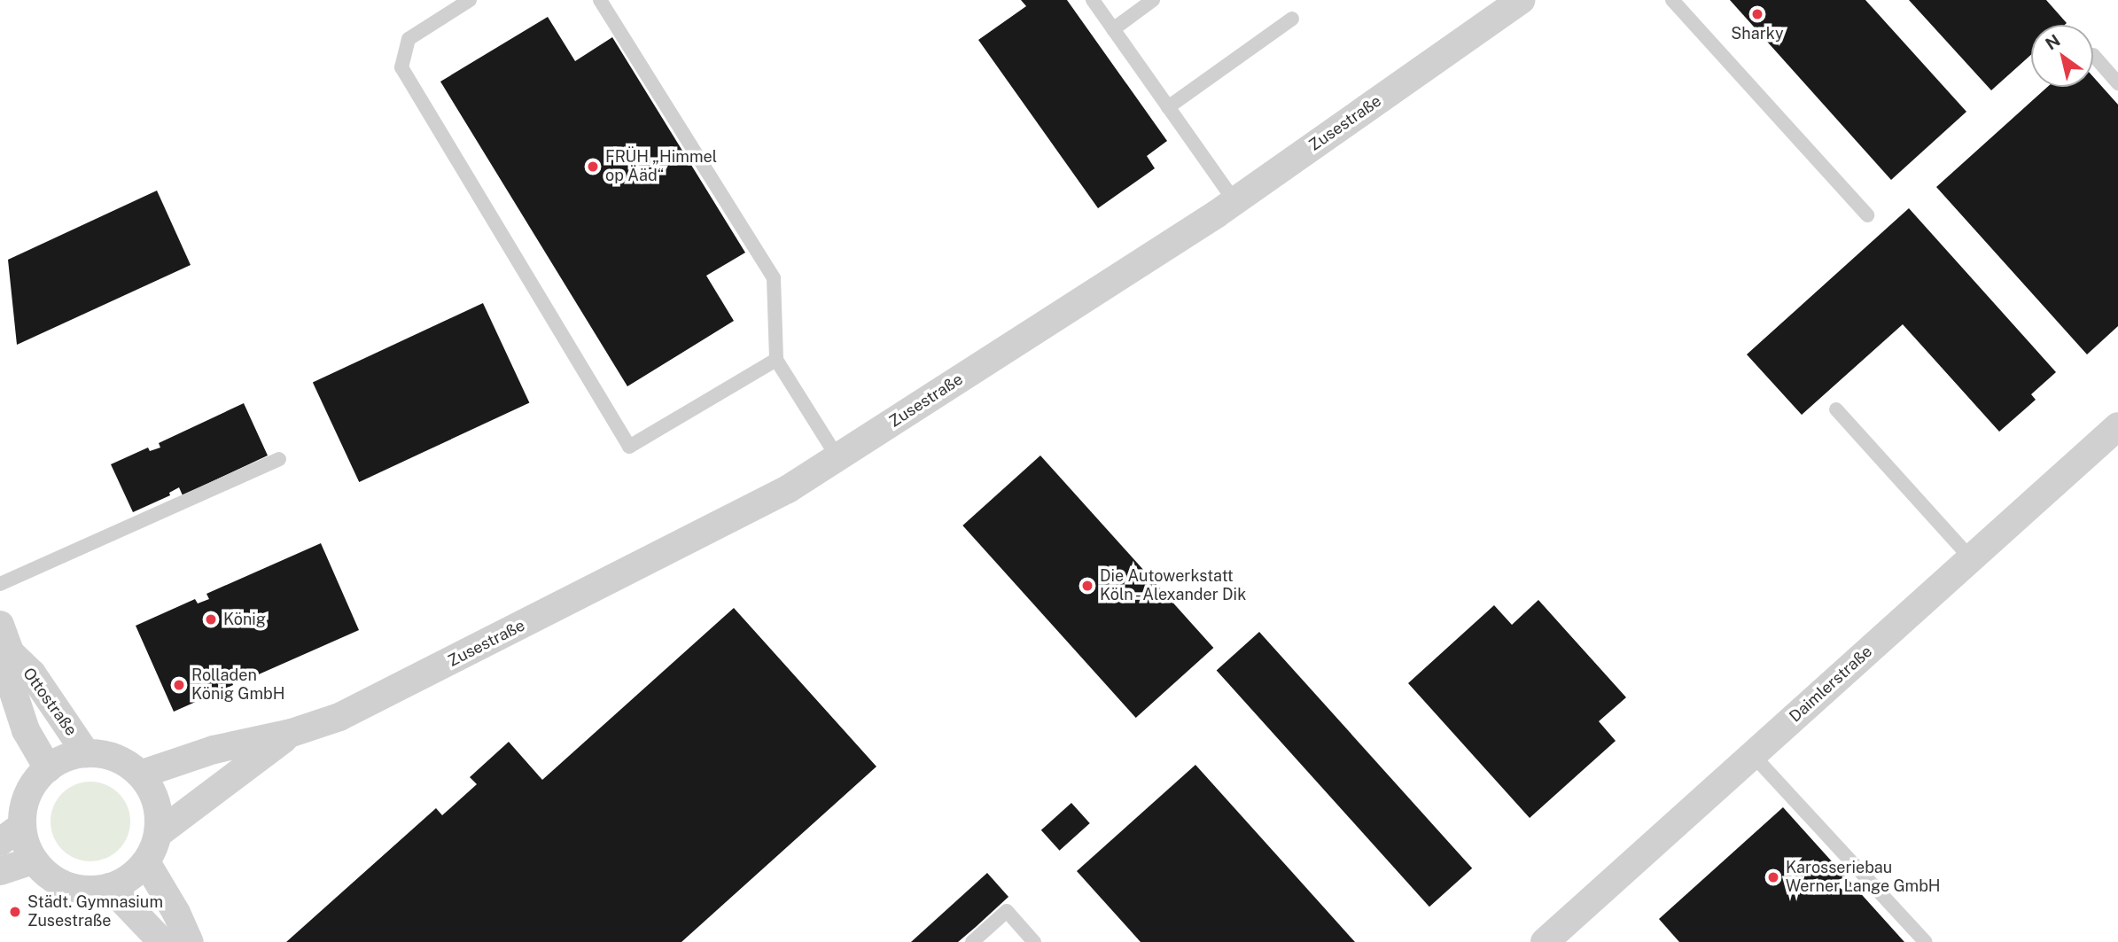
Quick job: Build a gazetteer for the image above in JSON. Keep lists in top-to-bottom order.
{
  "streets": {
    "street": ["Zusestraße", "Daimlerstraße", "Ottostraße"]
  },
  "crossings": [
    ["Zusestraße", "Ottostraße"]
  ],
  "places": [
    "Sharky",
    "FRÜH „Himmel op Ääd“",
    "Die Autowerkstatt Köln - Alexander Dik",
    "König",
    "Rolladen König GmbH",
    "Karosseriebau Werner Lange GmbH",
    "Städt. Gymnasium Zusestraße"
  ],
  "north": "top left"
}
